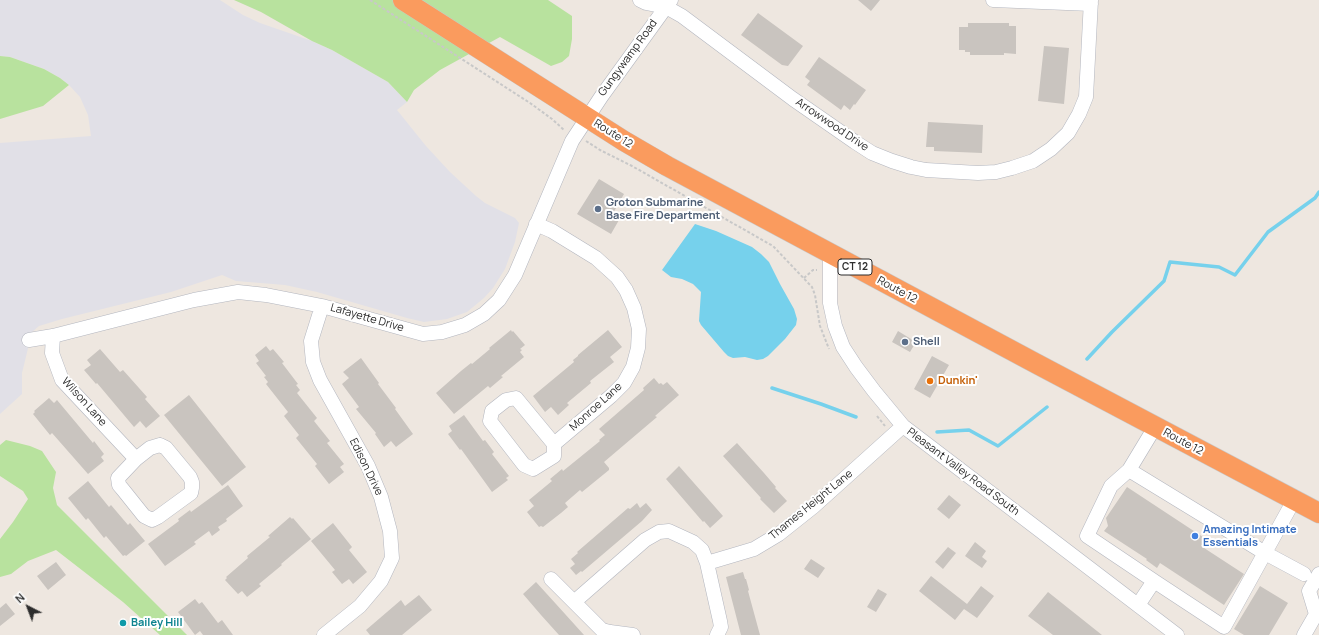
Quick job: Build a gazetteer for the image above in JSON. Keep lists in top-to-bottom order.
{
  "streets": {
    "highway": ["Route 12", "CT 12"],
    "street": [
      "Gungywamp Road",
      "Arrowwood Drive",
      "Lafayette Drive",
      "Wilson Lane",
      "Monroe Lane",
      "Edison Drive",
      "Pleasant Valley Road South",
      "Thames Height Lane"
    ]
  },
  "crossings": [
    ["Gungywamp Road", "Arrowwood Drive"],
    ["Gungywamp Road", "Route 12"],
    ["Gungywamp Road", "Lafayette Drive"],
    ["Route 12", "Lafayette Drive"],
    ["Route 12", "Pleasant Valley Road South"],
    ["Lafayette Drive", "Wilson Lane"],
    ["Lafayette Drive", "Monroe Lane"],
    ["Lafayette Drive", "Edison Drive"],
    ["Pleasant Valley Road South", "Thames Height Lane"]
  ],
  "places": [
    "Groton Submarine Base Fire Department",
    "Shell",
    "Dunkin'",
    "Amazing Intimate Essentials",
    "Bailey Hill"
  ],
  "north": "top left"
}
